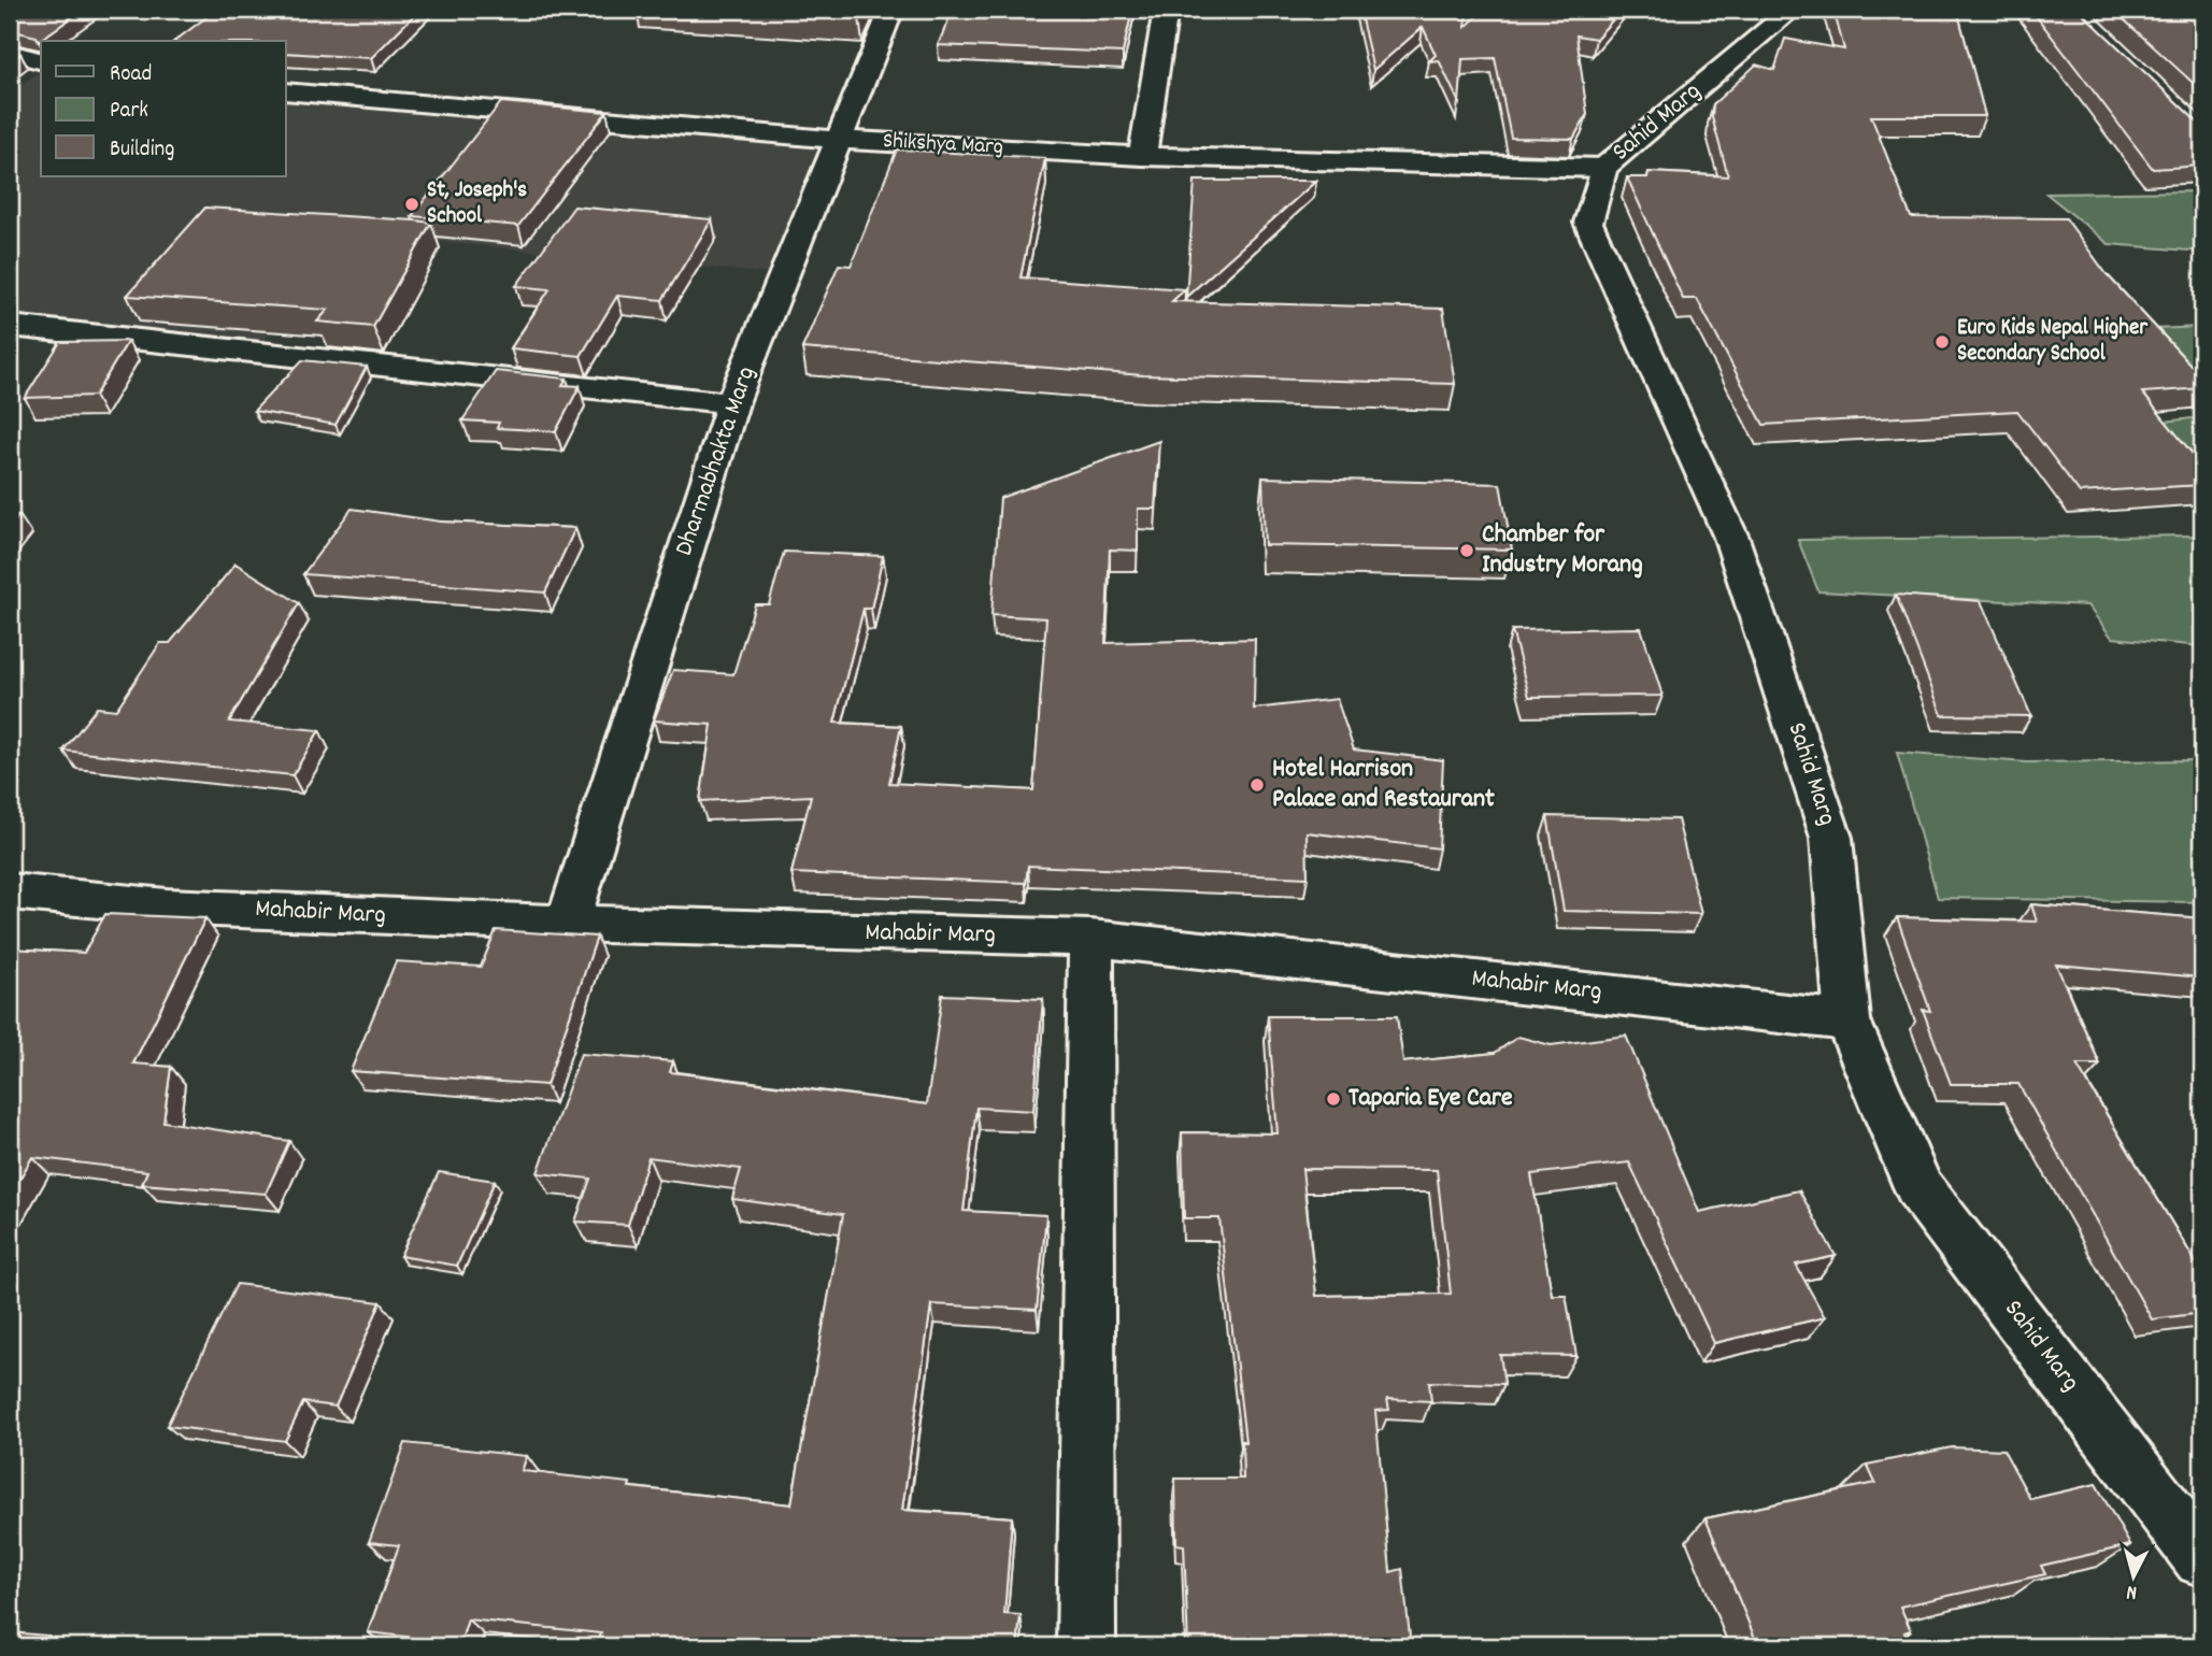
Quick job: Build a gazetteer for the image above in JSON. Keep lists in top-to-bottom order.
{
  "streets": {
    "street": [
      "Sahid Marg",
      "Shikshya Marg",
      "Dharmabhakta Marg",
      "Mahabir Marg"
    ]
  },
  "crossings": [
    ["Sahid Marg", "Shikshya Marg"],
    ["Sahid Marg", "Mahabir Marg"],
    ["Shikshya Marg", "Dharmabhakta Marg"],
    ["Dharmabhakta Marg", "Mahabir Marg"]
  ],
  "places": [
    "St, Joseph's School",
    "Euro Kids Nepal Higher Secondary School",
    "Chamber for Industry Morang",
    "Hotel Harrison Palace and Restaurant",
    "Taparia Eye Care"
  ],
  "legend": ["Road", "Park", "Building"],
  "north": "bottom"
}
